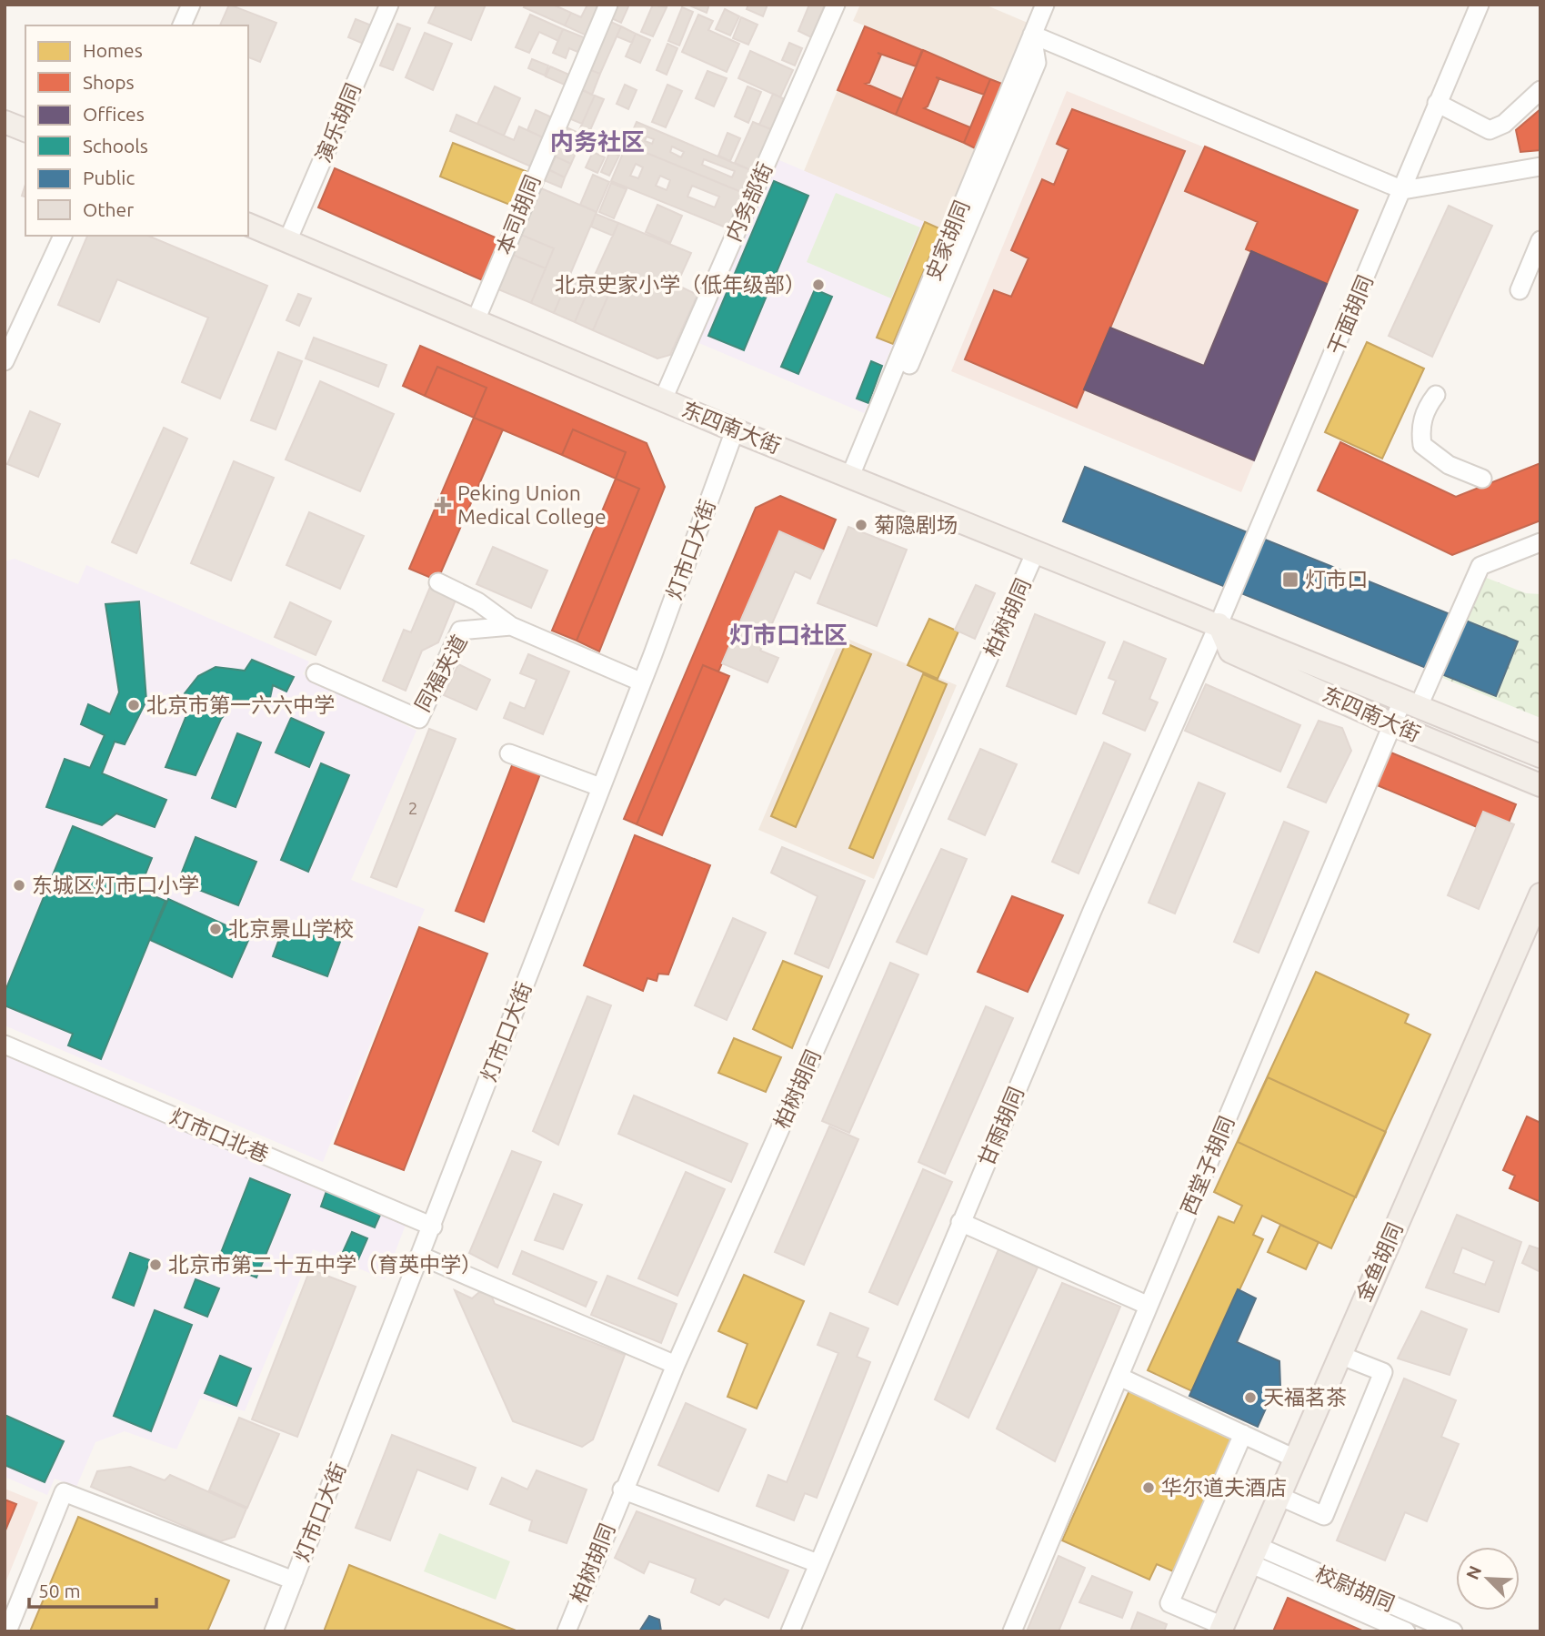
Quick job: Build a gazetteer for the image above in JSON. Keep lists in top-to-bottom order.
{
  "streets": {
    "main road": ["东四南大街", "金鱼胡同"],
    "street": [
      "演乐胡同",
      "内务部街",
      "本司胡同",
      "干面胡同",
      "灯市口大街",
      "柏树胡同",
      "同福夹道",
      "甘雨胡同",
      "灯市口北巷",
      "西堂子胡同",
      "校尉胡同"
    ]
  },
  "crossings": [
    ["演乐胡同", "东四南大街"],
    ["内务部街", "东四南大街"],
    ["本司胡同", "东四南大街"],
    ["干面胡同", "东四南大街"],
    ["干面胡同", "甘雨胡同"],
    ["东四南大街", "灯市口大街"],
    ["东四南大街", "柏树胡同"],
    ["东四南大街", "甘雨胡同"],
    ["东四南大街", "西堂子胡同"],
    ["灯市口大街", "同福夹道"],
    ["灯市口大街", "灯市口北巷"],
    ["金鱼胡同", "校尉胡同"]
  ],
  "districts": ["内务社区", "灯市口社区"],
  "places": {
    "other": [
      "北京史家小学（低年级部）",
      "菊隐剧场",
      "北京市第一六六中学",
      "东城区灯市口小学",
      "北京景山学校",
      "北京市第二十五中学（育英中学）",
      "天福茗茶",
      "华尔道夫酒店"
    ],
    "health": ["Peking Union Medical College"],
    "transit": ["灯市口"]
  },
  "house_numbers": ["2"],
  "legend": [
    "Homes",
    "Shops",
    "Offices",
    "Schools",
    "Public",
    "Other"
  ],
  "scale_bar": "50 m",
  "north": "top left"
}
